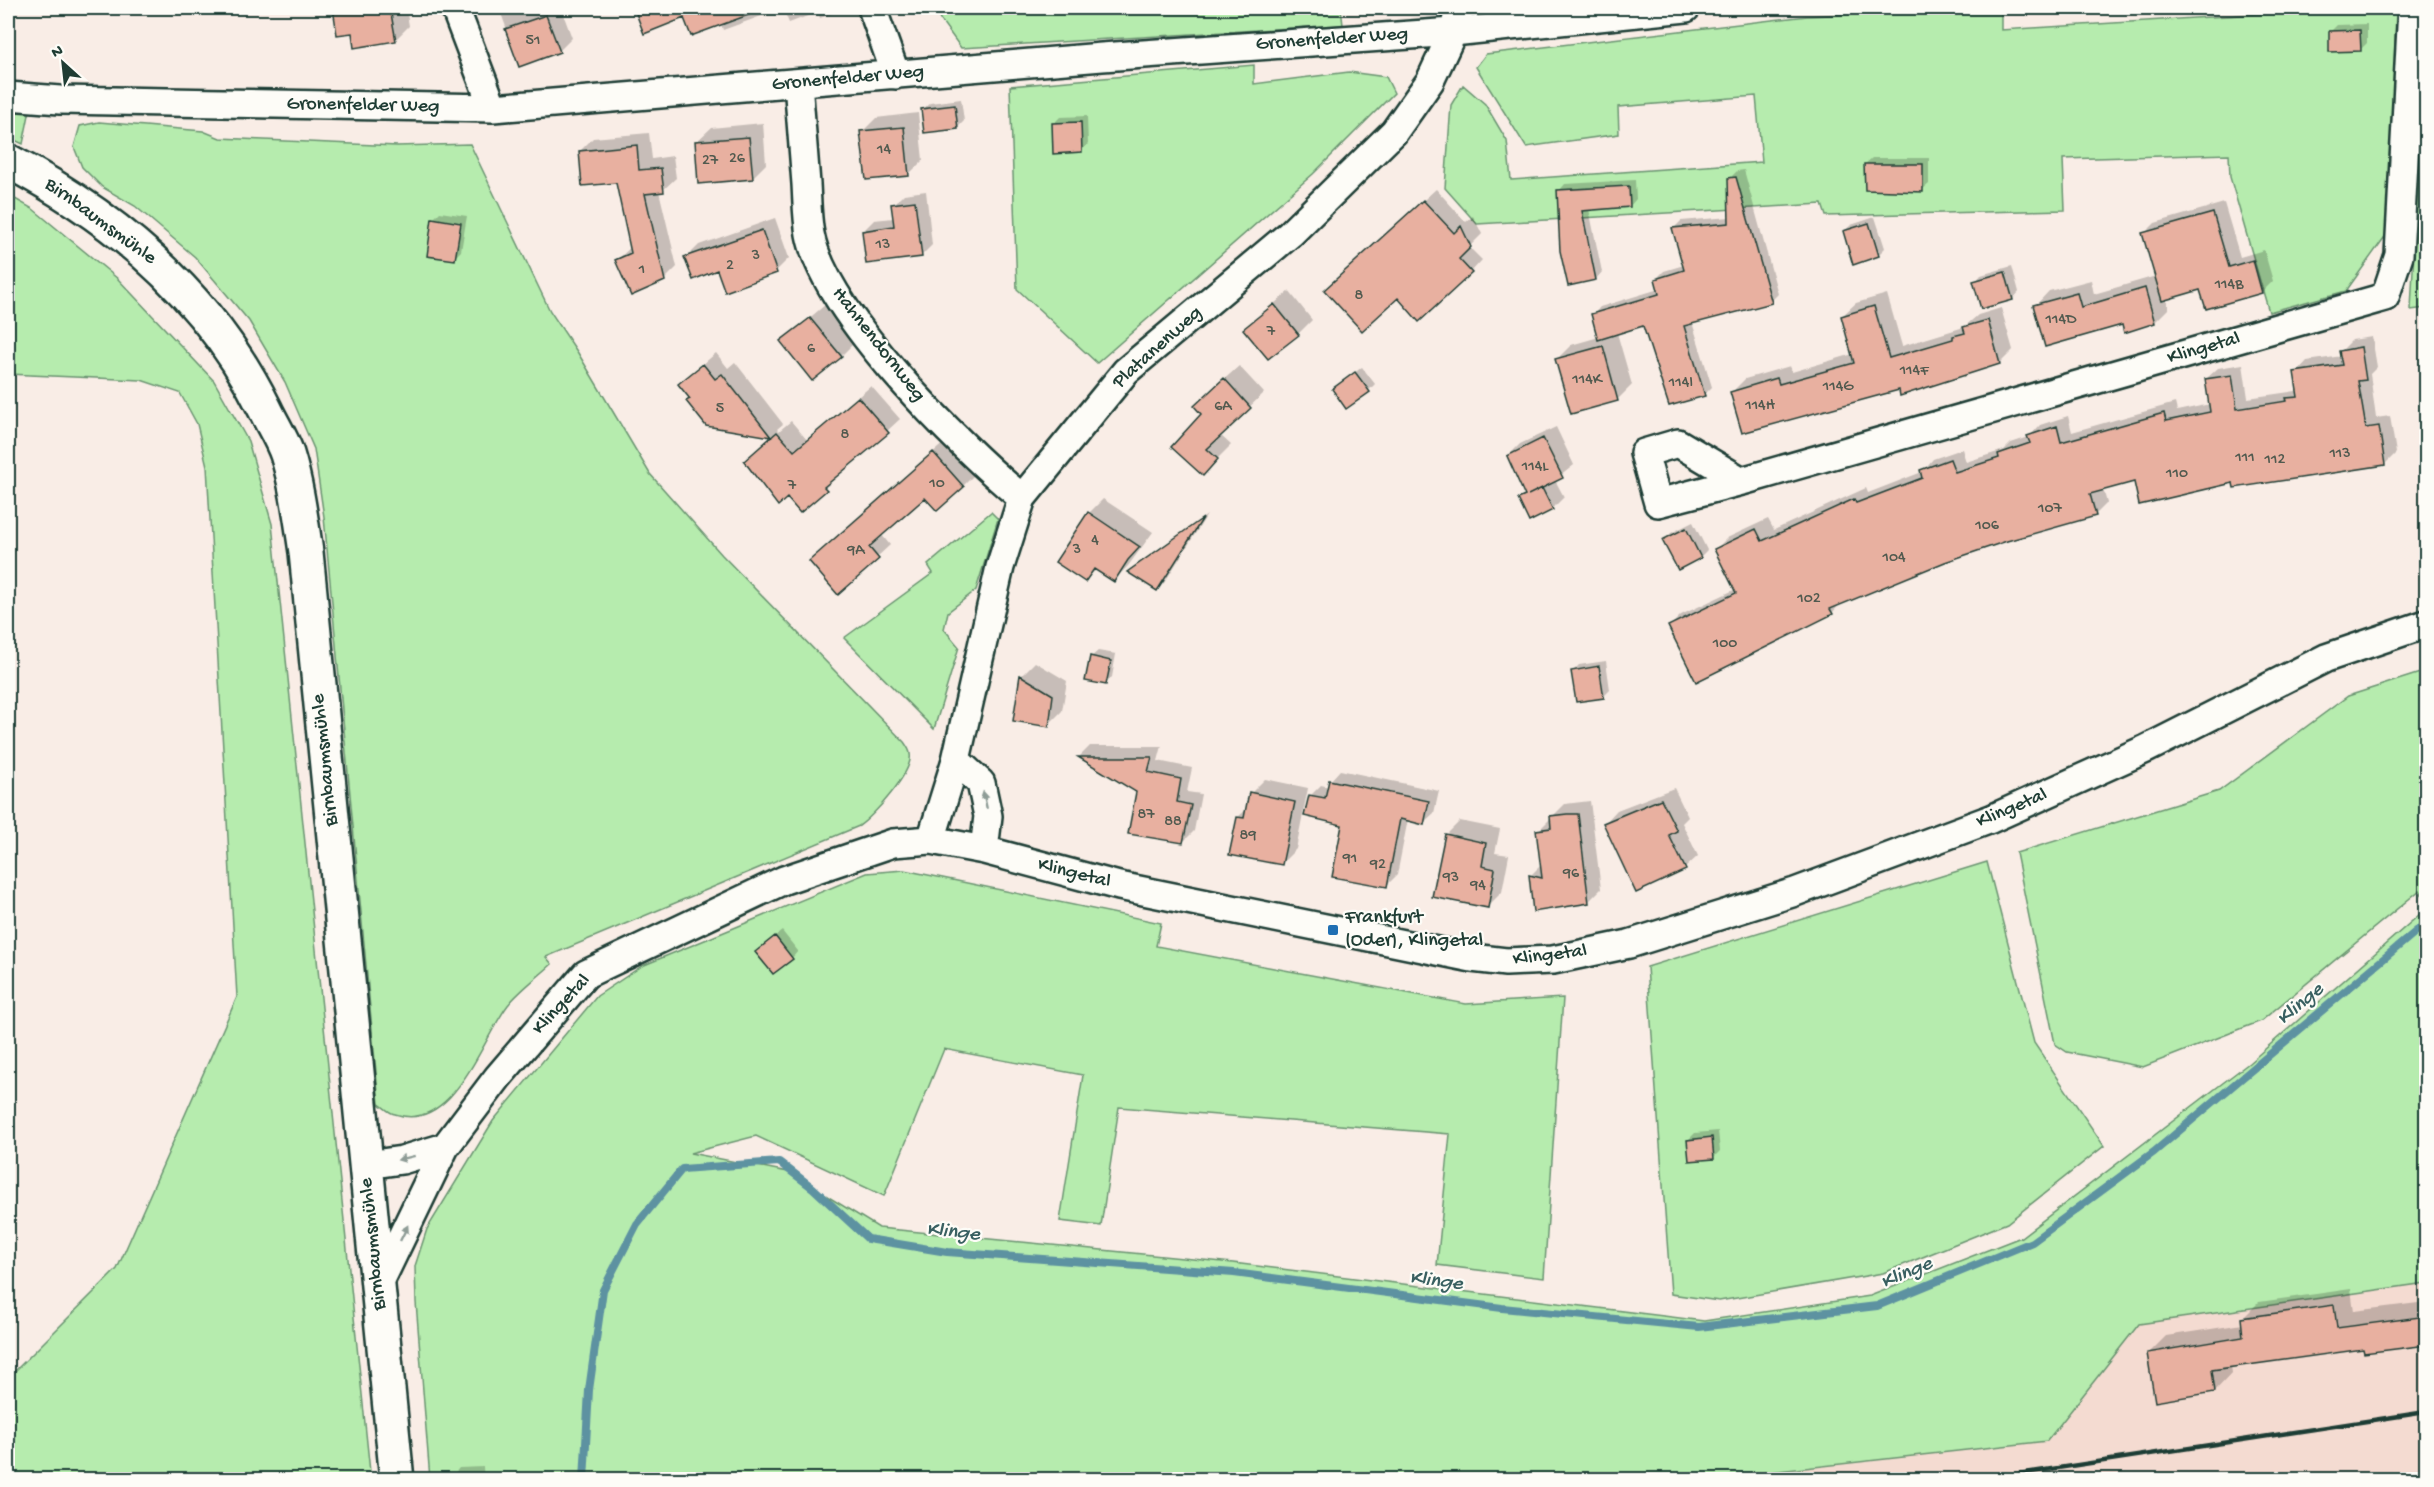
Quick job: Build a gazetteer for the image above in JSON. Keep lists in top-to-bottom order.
{
  "streets": {
    "main road": ["Birnbaumsmühle"],
    "street": [
      "Gronenfelder Weg",
      "Hahnendornweg",
      "Platanenweg",
      "Klingetal"
    ]
  },
  "crossings": [
    ["Gronenfelder Weg", "Hahnendornweg"],
    ["Gronenfelder Weg", "Platanenweg"],
    ["Birnbaumsmühle", "Klingetal"],
    ["Hahnendornweg", "Platanenweg"],
    ["Platanenweg", "Klingetal"]
  ],
  "water": ["Klinge"],
  "places": {
    "transit": ["Frankfurt (Oder), Klingetal"]
  },
  "house_numbers": [
    "51",
    "14",
    "26",
    "27",
    "13",
    "3",
    "2",
    "1",
    "114B",
    "8",
    "114D",
    "7",
    "6",
    "114F",
    "114K",
    "114I",
    "114G",
    "114H",
    "6A",
    "5",
    "8",
    "113",
    "111",
    "112",
    "114L",
    "110",
    "10",
    "7",
    "107",
    "106",
    "4",
    "3",
    "9A",
    "104",
    "102",
    "100",
    "87",
    "88",
    "89",
    "91",
    "92",
    "96",
    "93",
    "94"
  ],
  "north": "top left"
}
